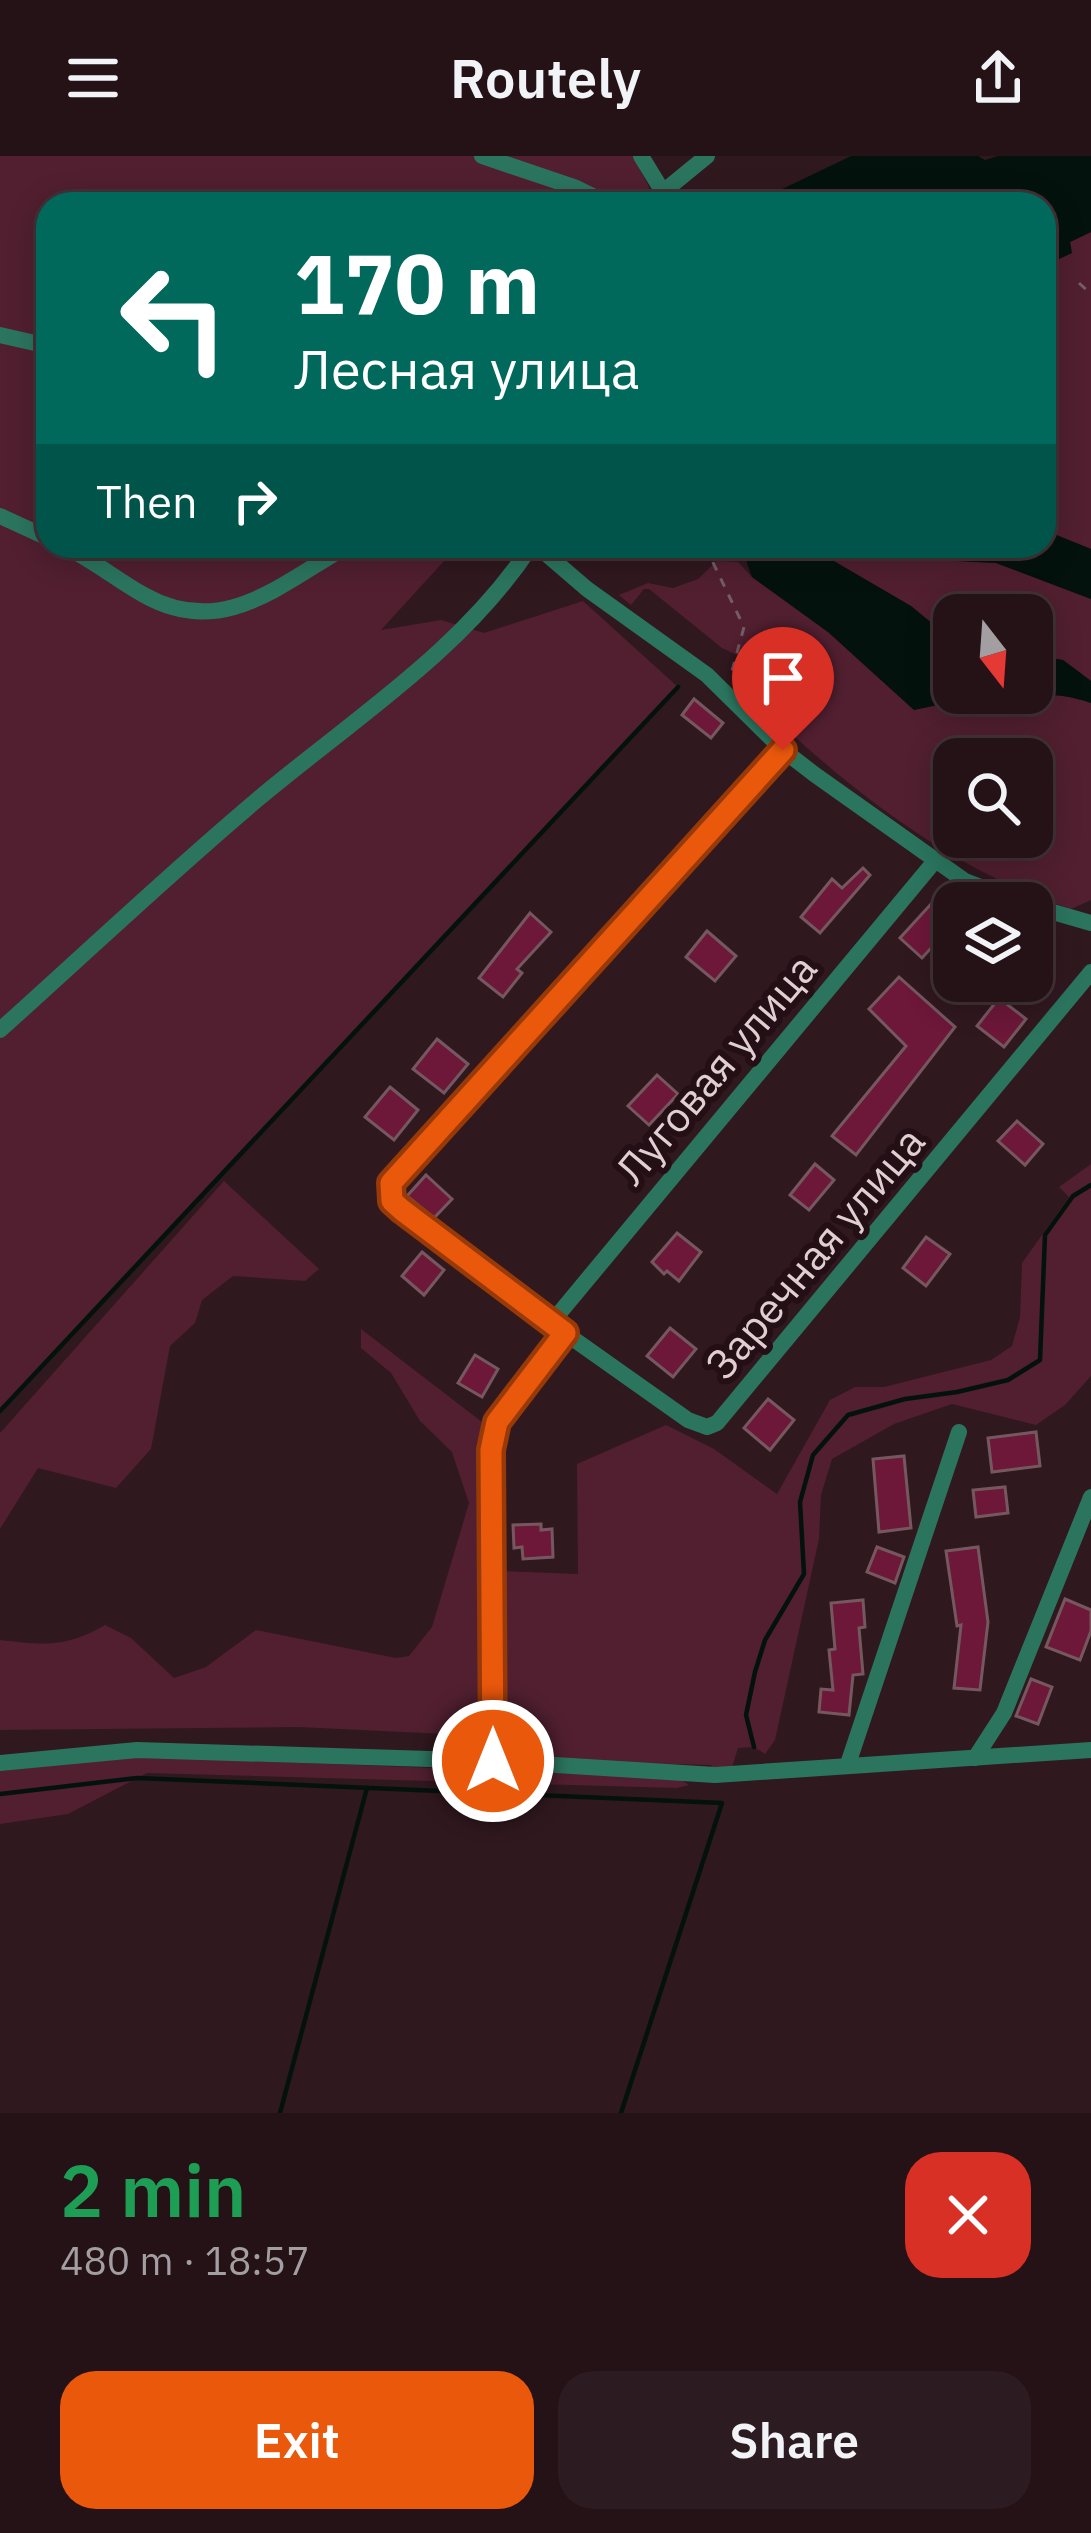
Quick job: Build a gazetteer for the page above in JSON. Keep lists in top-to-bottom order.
{
  "streets": {
    "street": ["Луговая улица", "Заречная улица"]
  },
  "crossings": [
    ["Луговая улица", "Заречная улица"]
  ],
  "north": "bottom",
  "page": {
    "header": "Routely",
    "turn": ["170 m", "Лесная улица"],
    "then": "Then",
    "heading": ["2 min", "480 m · 18:57"],
    "buttons": ["Exit", "Share"]
  }
}
